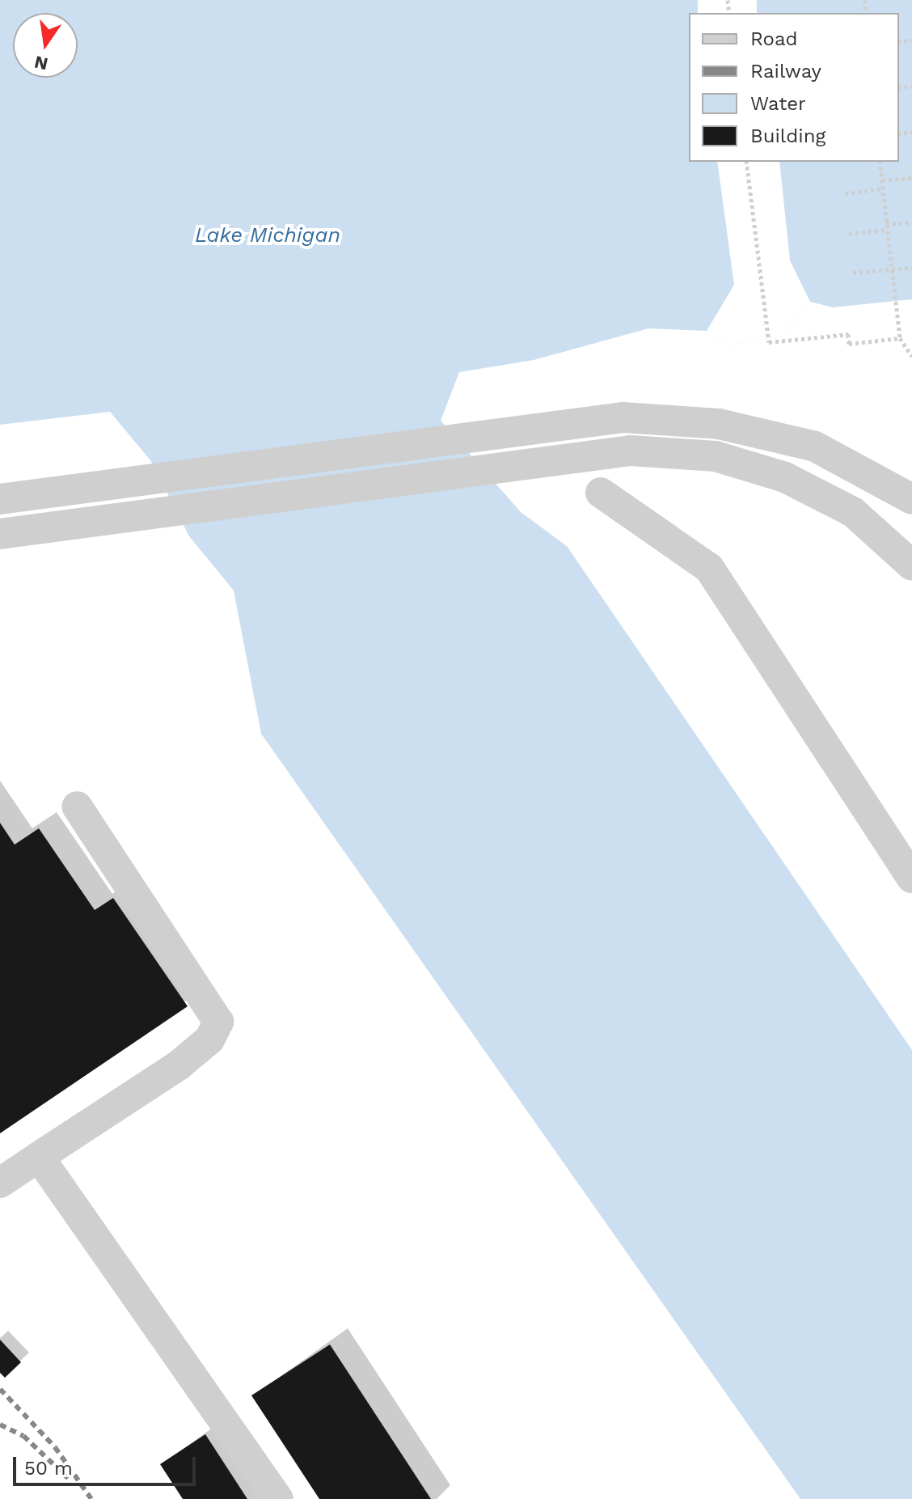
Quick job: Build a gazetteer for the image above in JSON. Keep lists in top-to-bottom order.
{
  "water": ["Lake Michigan"],
  "legend": [
    "Road",
    "Railway",
    "Water",
    "Building"
  ],
  "scale_bar": "50 m",
  "north": "bottom"
}
